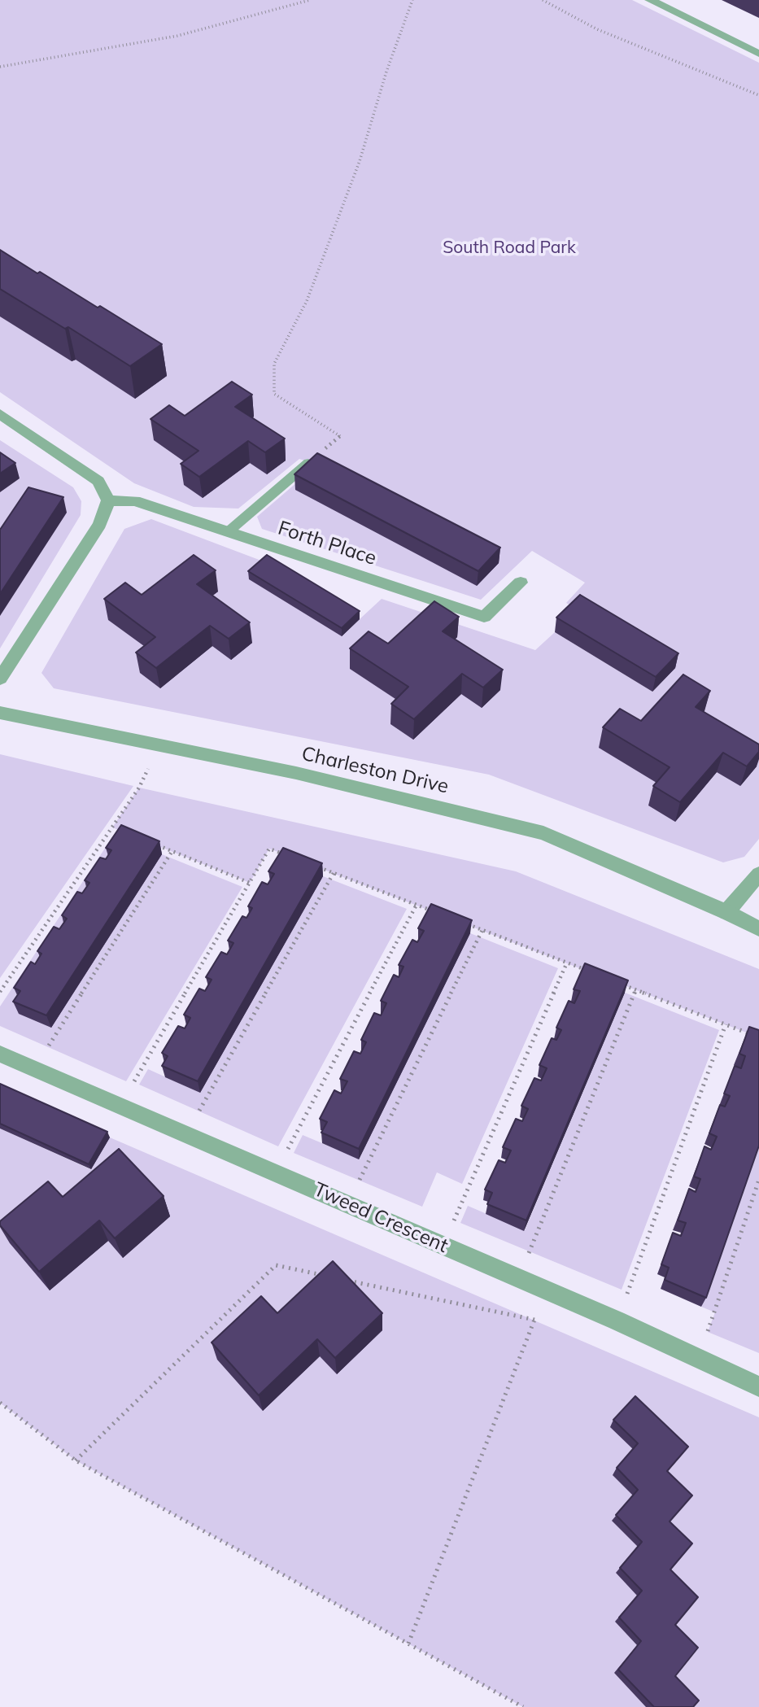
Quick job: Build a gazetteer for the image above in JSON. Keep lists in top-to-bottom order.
{
  "streets": {
    "street": ["Forth Place", "Charleston Drive", "Tweed Crescent"]
  },
  "parks": ["South Road Park"]
}
